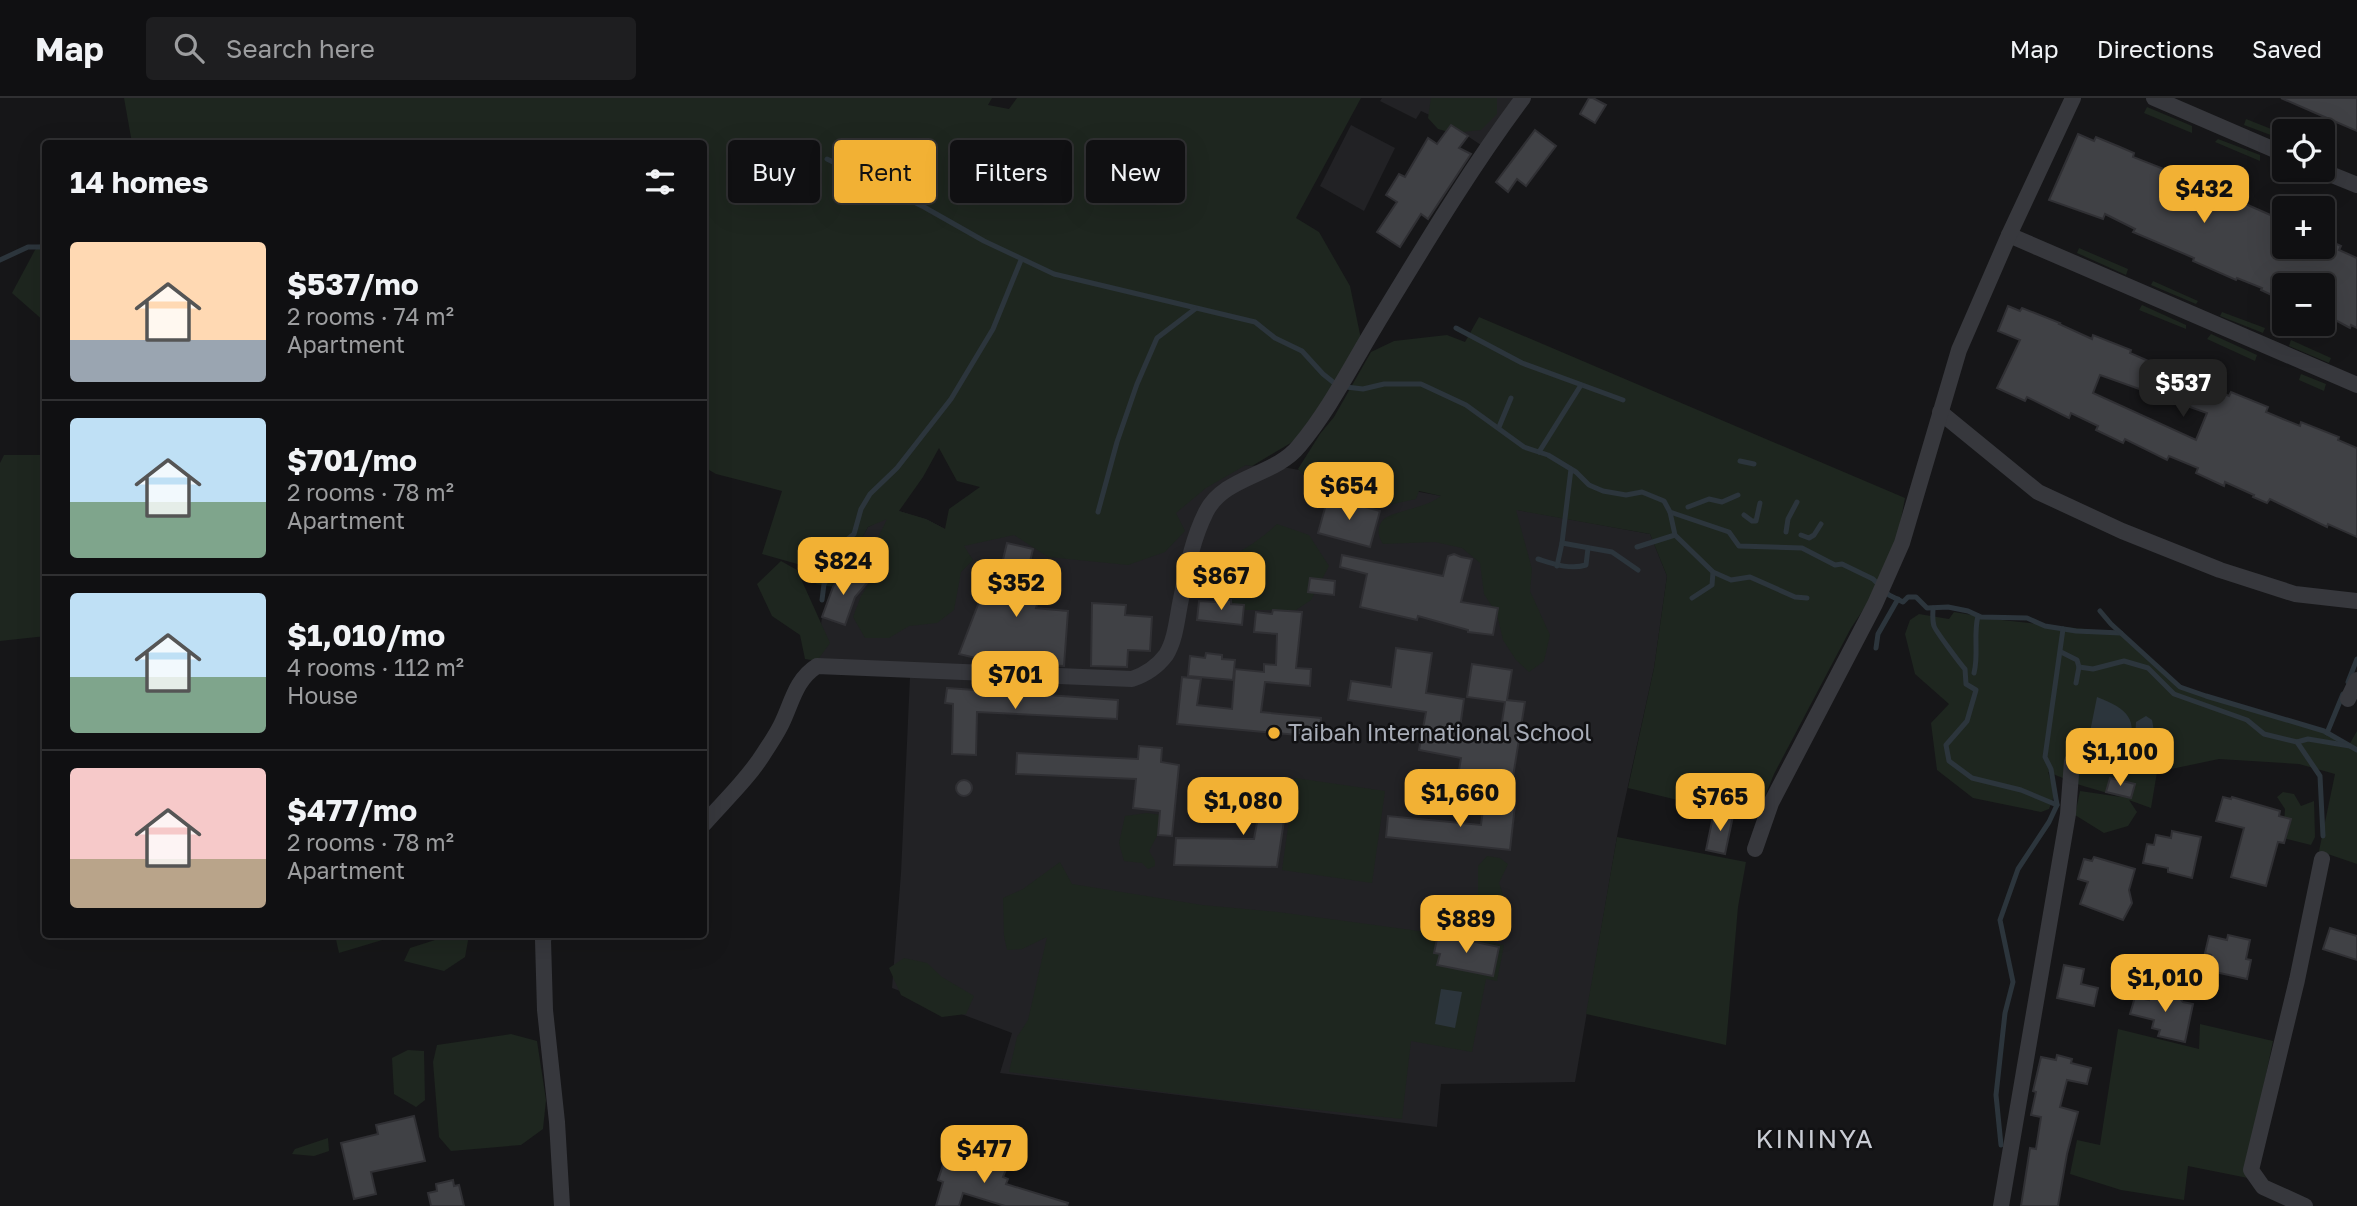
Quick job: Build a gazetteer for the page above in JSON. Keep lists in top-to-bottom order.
{
  "districts": ["KININYA"],
  "places": ["Taibah International School"],
  "page": {
    "header": "Map",
    "search": "Search here",
    "nav": ["Map", "Directions", "Saved"],
    "map_buttons": ["+", "−"],
    "chip": [
      "Buy",
      "Rent",
      "Filters",
      "New"
    ],
    "heading": "14 homes",
    "price": [
      "$432",
      "$537",
      "$654",
      "$824",
      "$867",
      "$352",
      "$701",
      "$1,100",
      "$1,660",
      "$765",
      "$1,080",
      "$889",
      "$1,010",
      "$477"
    ],
    "list": [
      {
        "name": "$537/mo",
        "note": "2 rooms · 74 m² · Apartment"
      },
      {
        "name": "$701/mo",
        "note": "2 rooms · 78 m² · Apartment"
      },
      {
        "name": "$1,010/mo",
        "note": "4 rooms · 112 m² · House"
      },
      {
        "name": "$477/mo",
        "note": "2 rooms · 78 m² · Apartment"
      }
    ]
  }
}
